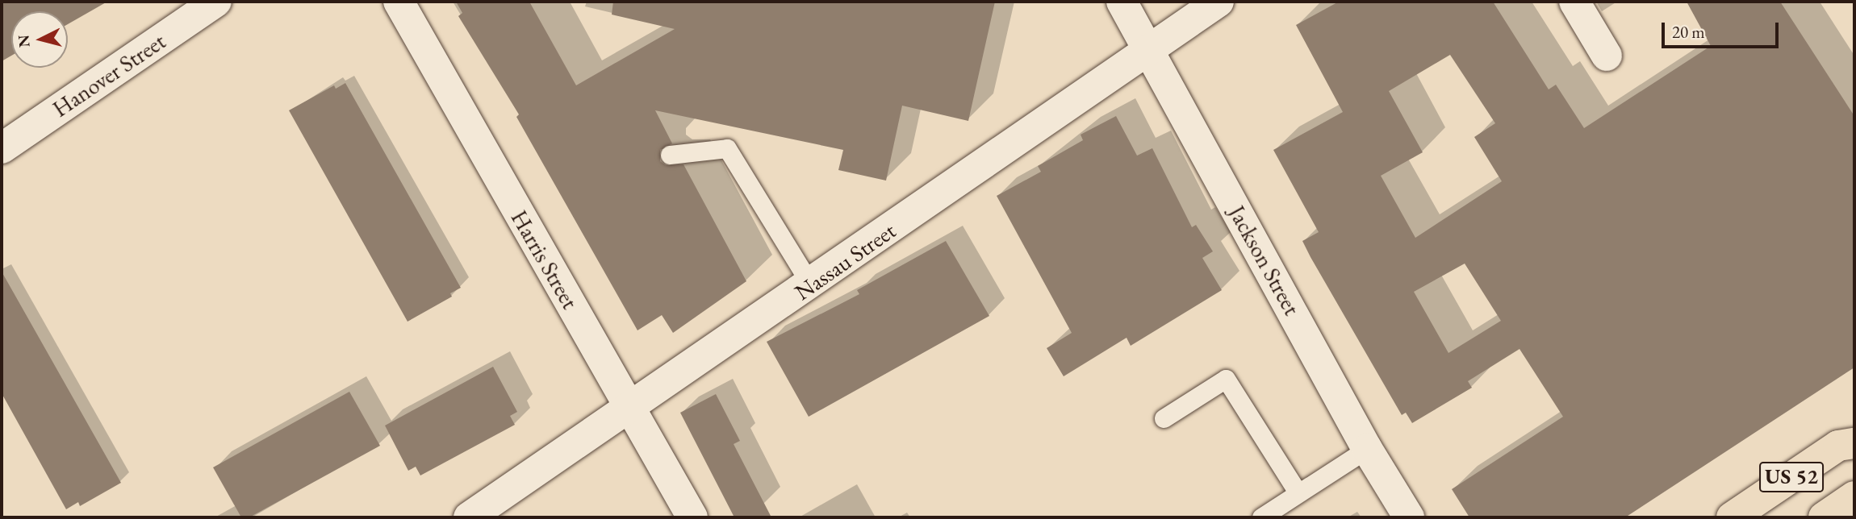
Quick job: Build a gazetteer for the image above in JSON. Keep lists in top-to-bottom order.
{
  "streets": {
    "main road": ["US 52"],
    "street": [
      "Hanover Street",
      "Harris Street",
      "Jackson Street",
      "Nassau Street"
    ]
  },
  "crossings": [
    ["Harris Street", "Nassau Street"],
    ["Jackson Street", "Nassau Street"]
  ],
  "scale_bar": "20 m",
  "north": "left"
}
